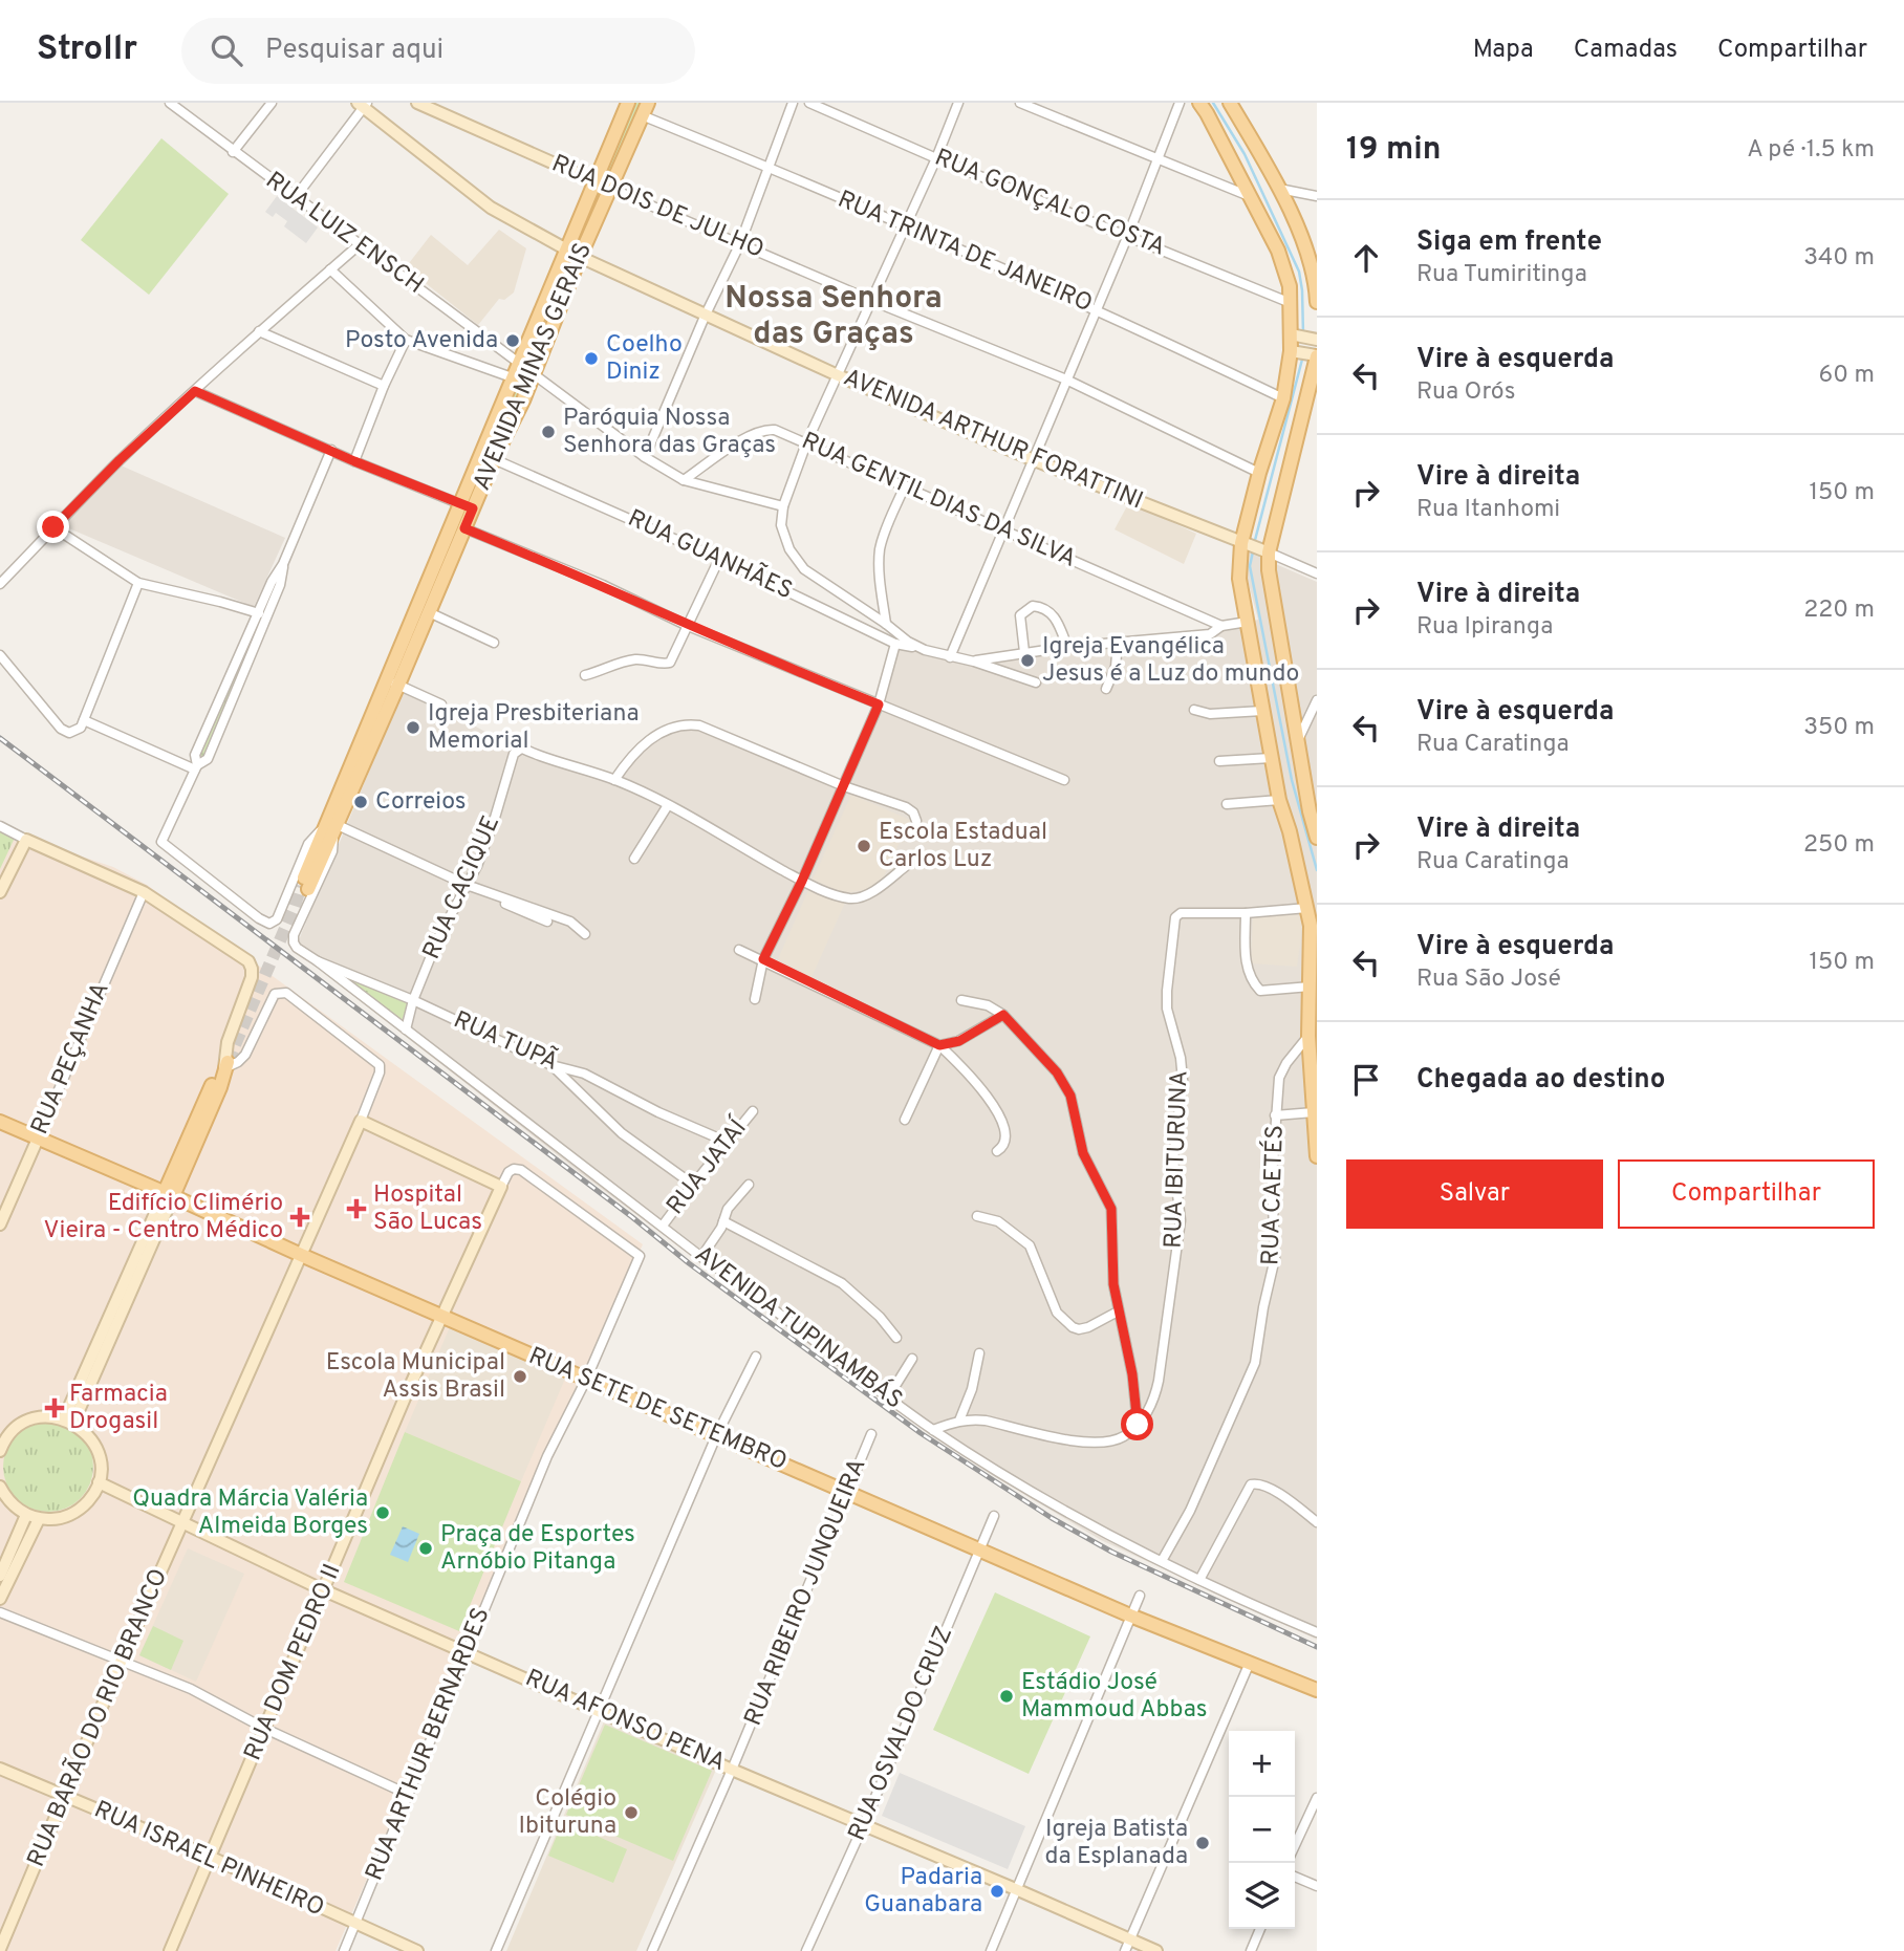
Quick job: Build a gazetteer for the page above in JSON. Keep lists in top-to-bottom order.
{
  "streets": {
    "main road": ["AVENIDA MINAS GERAIS", "RUA SETE DE SETEMBRO"],
    "street": [
      "RUA GONÇALO COSTA",
      "RUA DOIS DE JULHO",
      "RUA LUIZ ENSCH",
      "RUA TRINTA DE JANEIRO",
      "AVENIDA ARTHUR FORATTINI",
      "RUA GENTIL DIAS DA SILVA",
      "RUA GUANHÃES",
      "RUA CACIQUE",
      "RUA TUPÃ",
      "RUA PEÇANHA",
      "RUA IBITURUNA",
      "RUA JATAÍ",
      "RUA CAETÉS",
      "AVENIDA TUPINAMBÁS",
      "RUA RIBEIRO JUNQUEIRA",
      "RUA DOM PEDRO II",
      "RUA BARÃO DO RIO BRANCO",
      "RUA AFONSO PENA",
      "RUA OSVALDO CRUZ",
      "RUA ARTHUR BERNARDES",
      "RUA ISRAEL PINHEIRO"
    ]
  },
  "crossings": [
    ["RUA DOIS DE JULHO", "AVENIDA MINAS GERAIS"],
    ["RUA LUIZ ENSCH", "AVENIDA MINAS GERAIS"],
    ["RUA TRINTA DE JANEIRO", "AVENIDA MINAS GERAIS"],
    ["AVENIDA MINAS GERAIS", "AVENIDA ARTHUR FORATTINI"],
    ["AVENIDA MINAS GERAIS", "RUA GUANHÃES"],
    ["AVENIDA MINAS GERAIS", "RUA TUPÃ"],
    ["RUA CACIQUE", "RUA TUPÃ"],
    ["RUA CACIQUE", "AVENIDA TUPINAMBÁS"],
    ["RUA TUPÃ", "RUA JATAÍ"],
    ["RUA TUPÃ", "AVENIDA TUPINAMBÁS"],
    ["RUA PEÇANHA", "RUA SETE DE SETEMBRO"],
    ["RUA JATAÍ", "AVENIDA TUPINAMBÁS"],
    ["RUA CAETÉS", "AVENIDA TUPINAMBÁS"],
    ["RUA SETE DE SETEMBRO", "RUA RIBEIRO JUNQUEIRA"],
    ["RUA SETE DE SETEMBRO", "RUA DOM PEDRO II"],
    ["RUA SETE DE SETEMBRO", "RUA BARÃO DO RIO BRANCO"],
    ["RUA SETE DE SETEMBRO", "RUA OSVALDO CRUZ"],
    ["RUA SETE DE SETEMBRO", "RUA ARTHUR BERNARDES"],
    ["RUA RIBEIRO JUNQUEIRA", "RUA AFONSO PENA"],
    ["RUA DOM PEDRO II", "RUA AFONSO PENA"],
    ["RUA DOM PEDRO II", "RUA ARTHUR BERNARDES"],
    ["RUA DOM PEDRO II", "RUA ISRAEL PINHEIRO"],
    ["RUA BARÃO DO RIO BRANCO", "RUA AFONSO PENA"],
    ["RUA BARÃO DO RIO BRANCO", "RUA ISRAEL PINHEIRO"],
    ["RUA AFONSO PENA", "RUA OSVALDO CRUZ"],
    ["RUA AFONSO PENA", "RUA ARTHUR BERNARDES"],
    ["RUA ARTHUR BERNARDES", "RUA ISRAEL PINHEIRO"]
  ],
  "districts": ["Nossa Senhora das Graças"],
  "places": {
    "other": [
      "Posto Avenida",
      "Coelho Diniz",
      "Paróquia Nossa Senhora das Graças",
      "Igreja Evangélica Jesus é a Luz do mundo",
      "Igreja Presbiteriana Memorial",
      "Correios",
      "Escola Estadual Carlos Luz",
      "Escola Municipal Assis Brasil",
      "Quadra Márcia Valéria Almeida Borges",
      "Praça de Esportes Arnóbio Pitanga",
      "Estádio José Mammoud Abbas",
      "Colégio Ibituruna",
      "Igreja Batista da Esplanada",
      "Padaria Guanabara"
    ],
    "health": ["Hospital São Lucas", "Edifício Climério Vieira - Centro Médico", "Farmacia Drogasil"]
  },
  "page": {
    "header": "Strollr",
    "search": "Pesquisar aqui",
    "nav": ["Mapa", "Camadas", "Compartilhar"],
    "heading": ["19 min", "A pé · 1.5 km"],
    "list": [
      ["Siga em frente", "Rua Tumiritinga", "340 m"],
      ["Vire à esquerda", "Rua Orós", "60 m"],
      ["Vire à direita", "Rua Itanhomi", "150 m"],
      ["Vire à direita", "Rua Ipiranga", "220 m"],
      ["Vire à esquerda", "Rua Caratinga", "350 m"],
      ["Vire à direita", "Rua Caratinga", "250 m"],
      ["Vire à esquerda", "Rua São José", "150 m"],
      "Chegada ao destino"
    ],
    "buttons": ["Salvar", "Compartilhar"],
    "map_buttons": ["+", "−"]
  }
}
